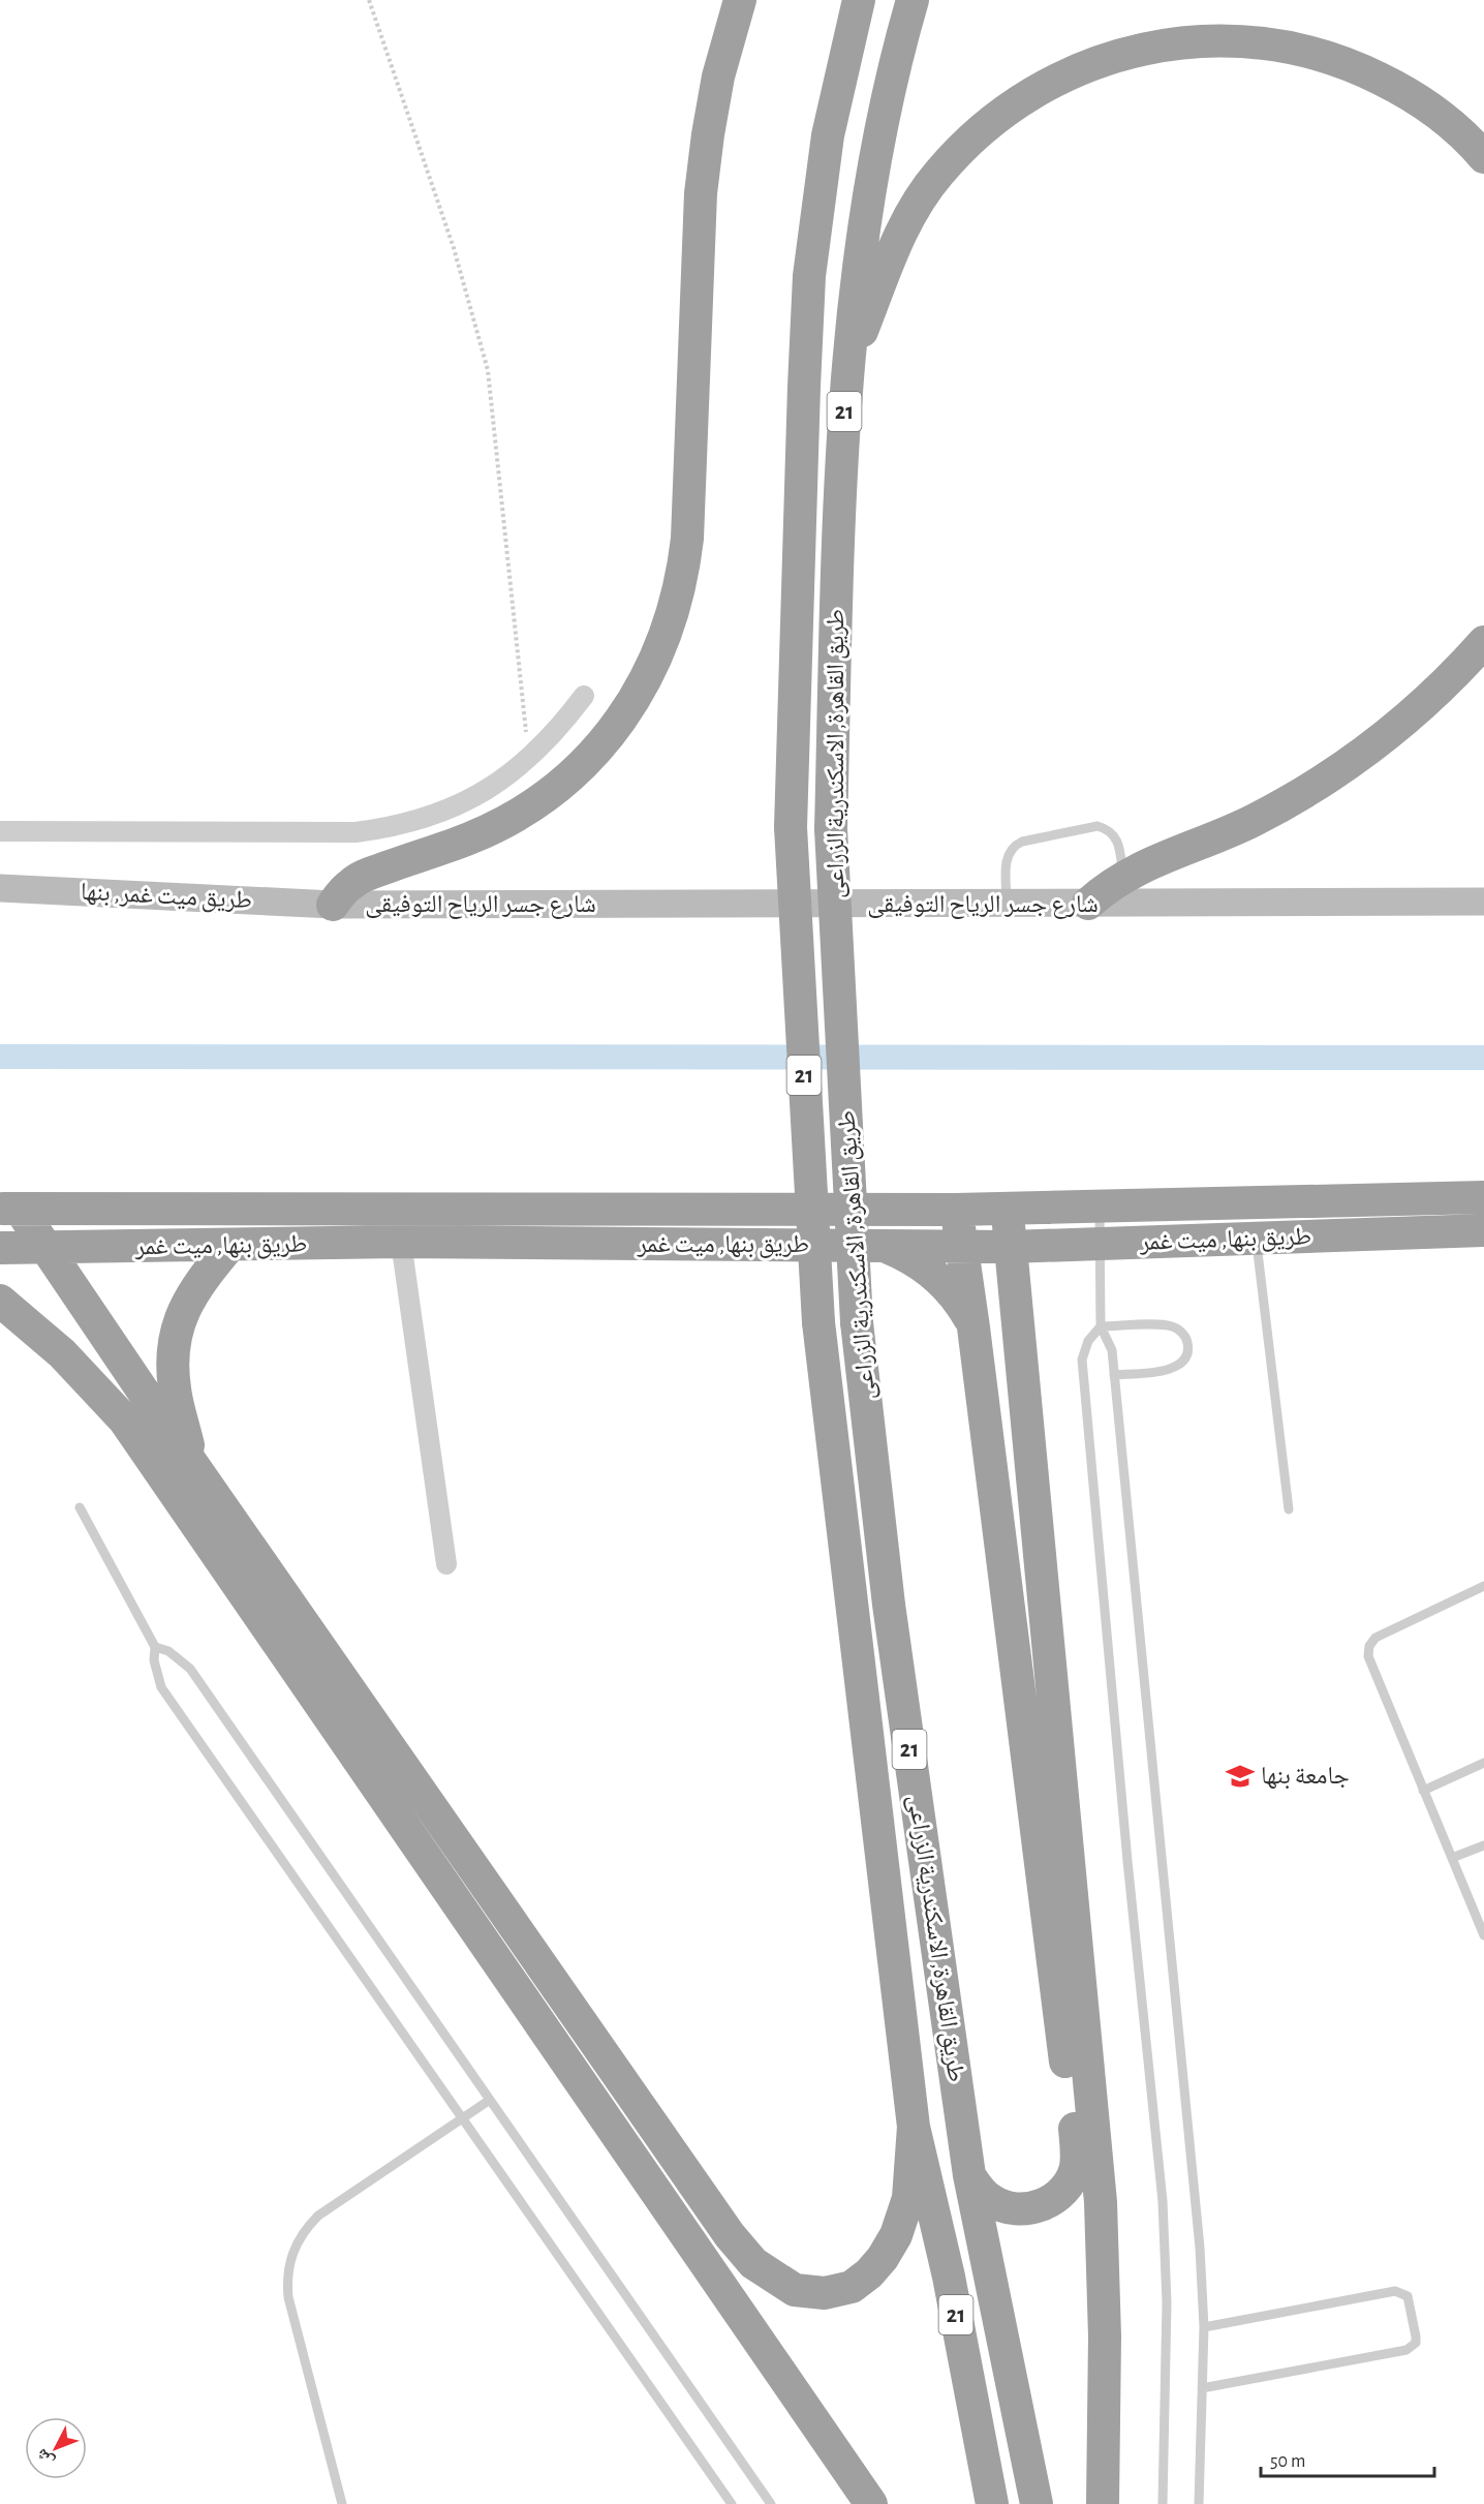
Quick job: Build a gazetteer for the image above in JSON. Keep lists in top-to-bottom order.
{
  "streets": {
    "highway": ["21", "طريق القاهرة, الاسكندرية الزراعى", "طريق بنها, ميت غمر"],
    "main road": ["طريق ميت غمر, بنها", "شارع جسر الرياح التوفيقى"]
  },
  "crossings": [
    ["طريق ميت غمر, بنها", "شارع جسر الرياح التوفيقى"]
  ],
  "places": {
    "school or university": ["جامعة بنها"]
  },
  "scale_bar": "50 m",
  "north": "bottom left"
}
